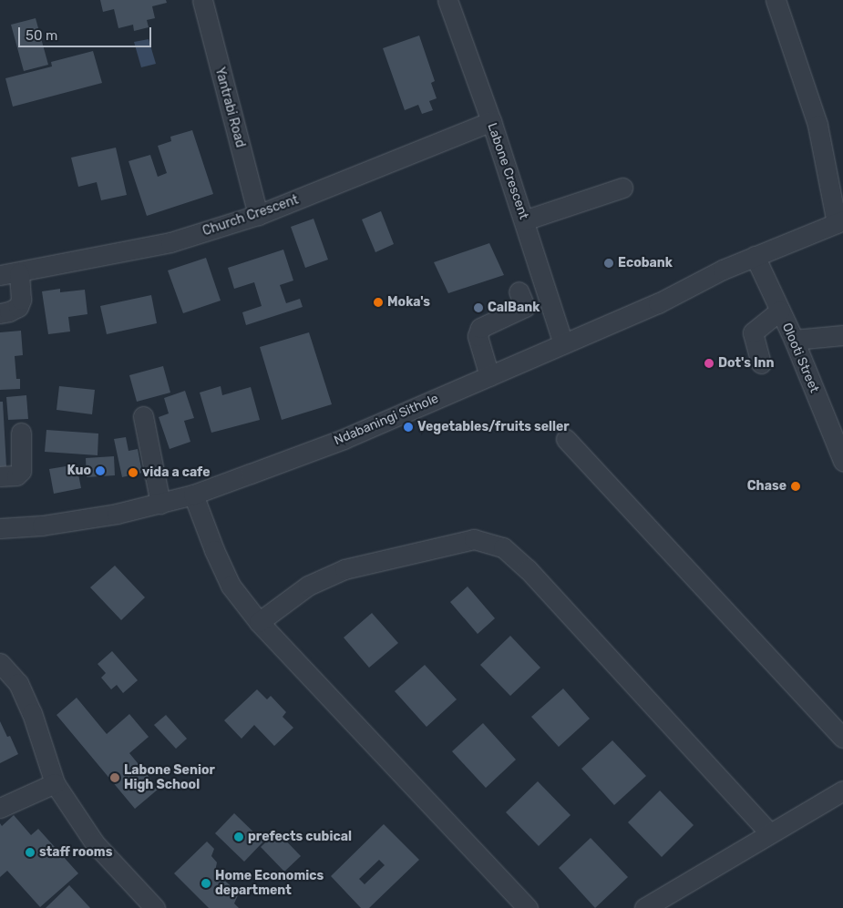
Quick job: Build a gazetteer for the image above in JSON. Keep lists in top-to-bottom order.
{
  "streets": {
    "street": [
      "Yantrabi Road",
      "Labone Crescent",
      "Church Crescent",
      "Olooti Street",
      "Ndabaningi Sithole"
    ]
  },
  "crossings": [
    ["Yantrabi Road", "Church Crescent"],
    ["Labone Crescent", "Church Crescent"],
    ["Labone Crescent", "Ndabaningi Sithole"],
    ["Olooti Street", "Ndabaningi Sithole"]
  ],
  "places": [
    "Ecobank",
    "Moka's",
    "CalBank",
    "Dot's Inn",
    "Vegetables/fruits seller",
    "Kuo",
    "vida a cafe",
    "Chase",
    "Labone Senior High School",
    "prefects cubical",
    "staff rooms",
    "Home Economics department"
  ],
  "scale_bar": "50 m"
}
